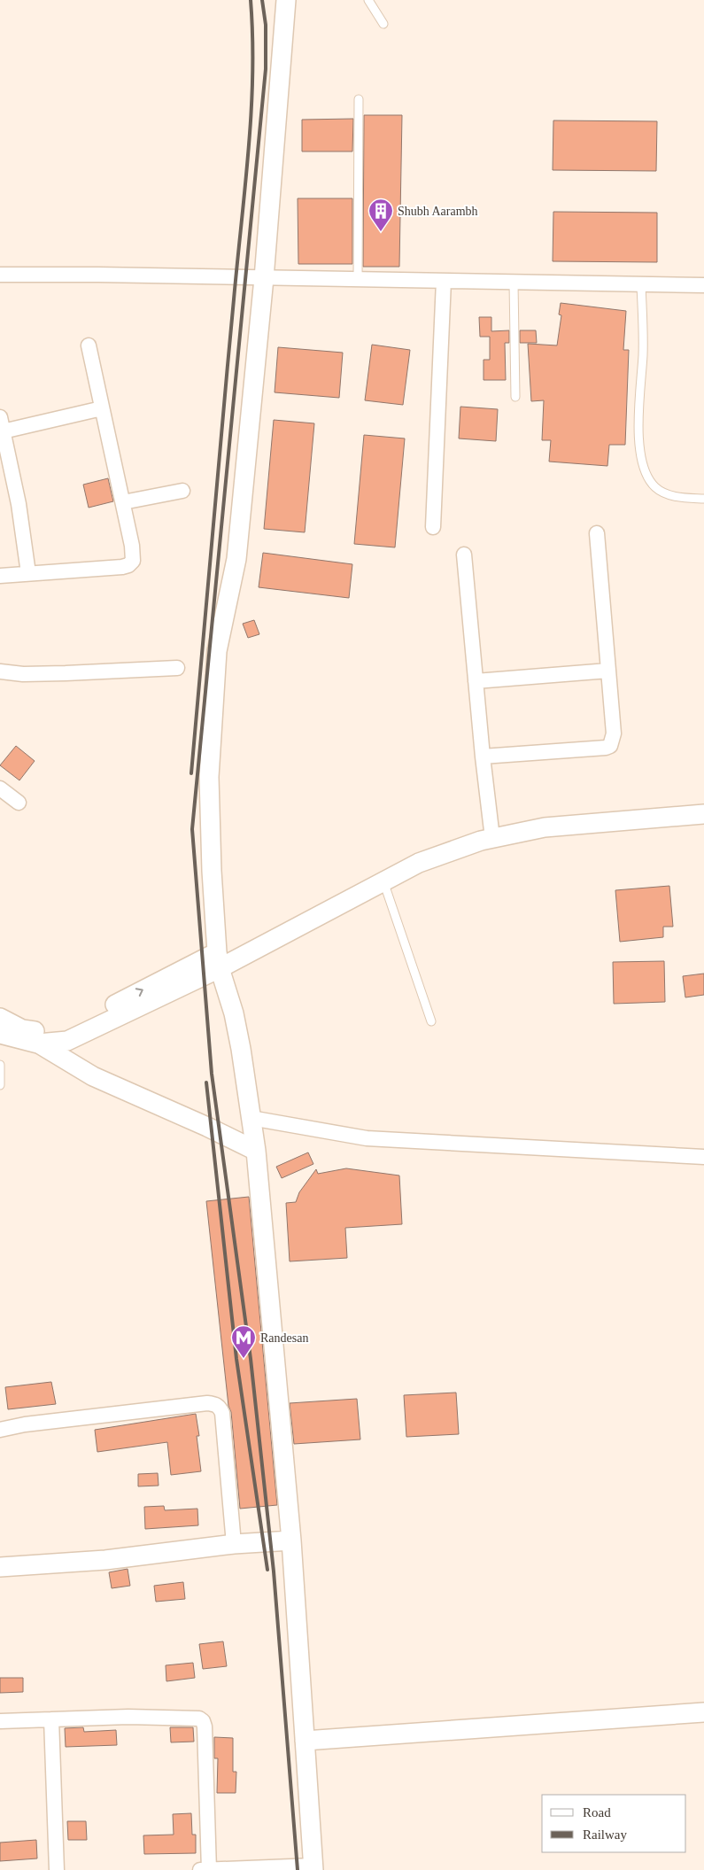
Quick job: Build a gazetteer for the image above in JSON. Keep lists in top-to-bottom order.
{
  "places": {
    "building": ["Shubh Aarambh"],
    "metro station": ["Randesan"]
  },
  "legend": ["Road", "Railway"]
}
